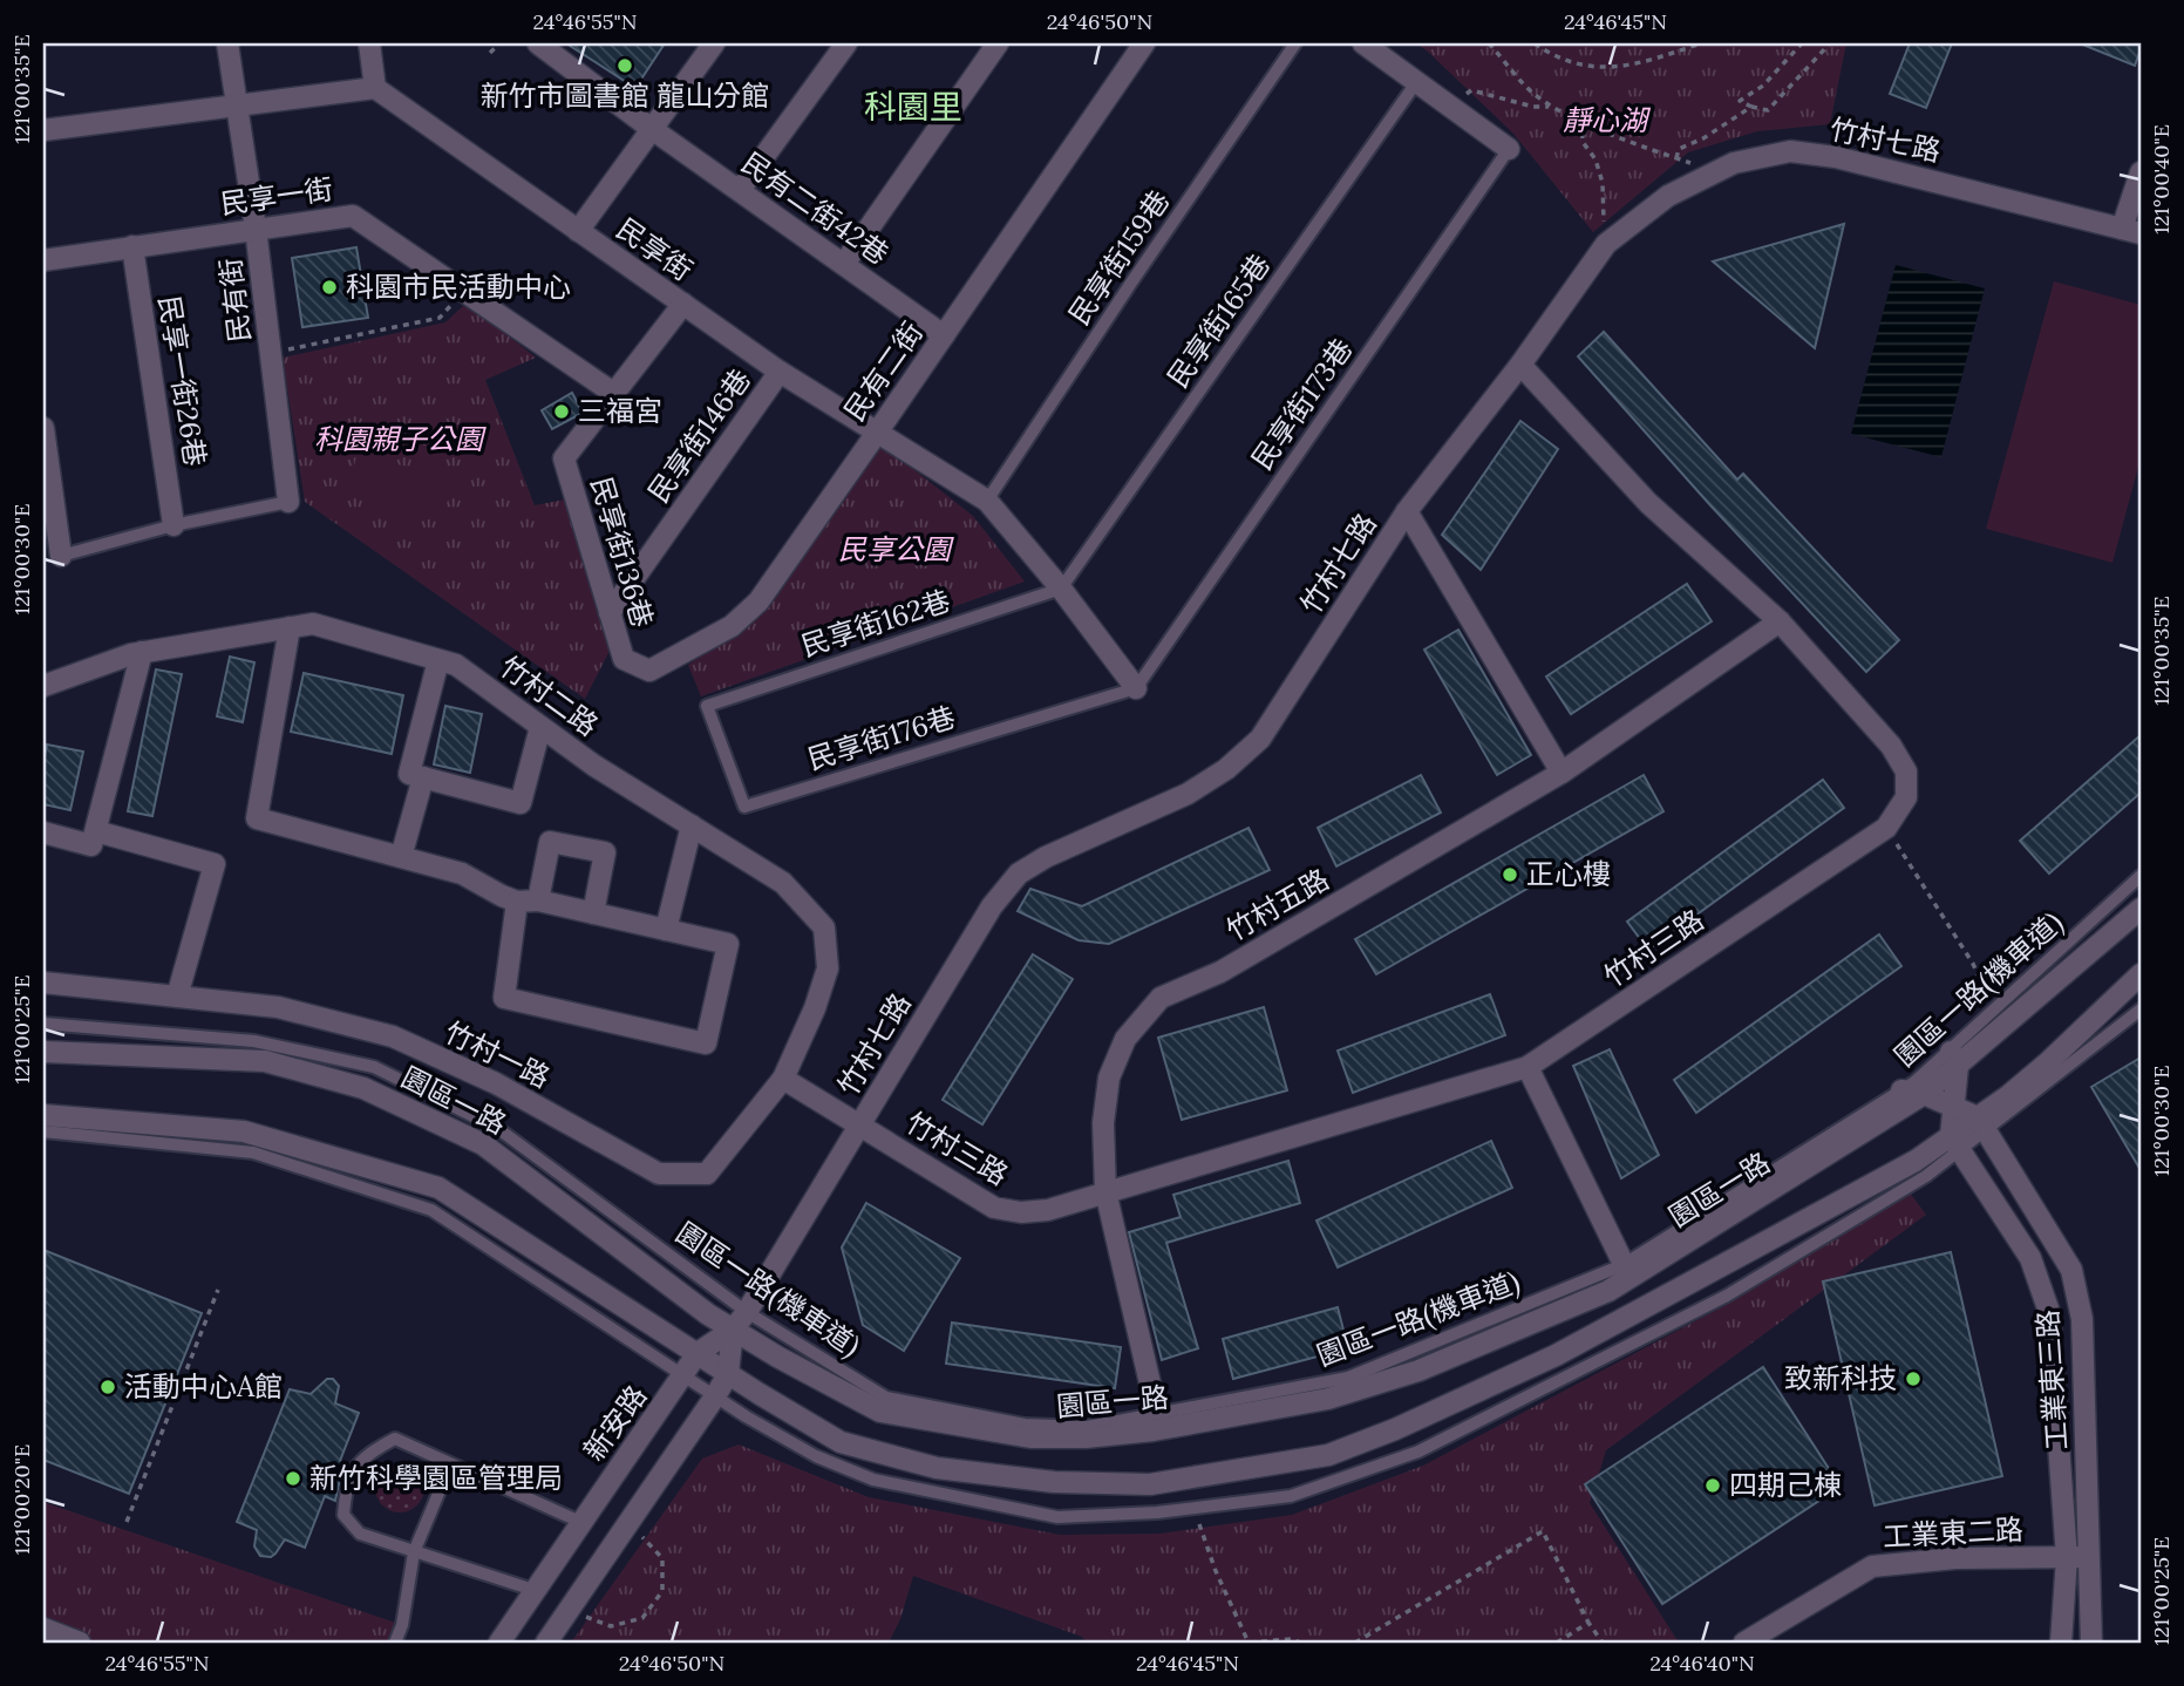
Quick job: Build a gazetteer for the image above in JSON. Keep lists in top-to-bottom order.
{
  "streets": {
    "street": [
      "竹村七路",
      "民享一街",
      "民有二街42巷",
      "民享街",
      "民有街",
      "民有二街",
      "民享一街26巷",
      "民享街146巷",
      "民享街136巷",
      "竹村二路",
      "竹村五路",
      "竹村三路",
      "竹村一路",
      "園區一路",
      "工業東三路",
      "新安路",
      "工業東二路"
    ],
    "lane": [
      "民享街159巷",
      "民享街165巷",
      "民享街173巷",
      "民享街162巷",
      "民享街176巷",
      "園區一路(機車道)"
    ]
  },
  "crossings": [
    ["竹村七路", "竹村三路"],
    ["竹村七路", "園區一路(機車道)"],
    ["竹村七路", "新安路"],
    ["民享一街", "民有街"],
    ["民享一街", "民享一街26巷"],
    ["民享一街", "民享街136巷"],
    ["民有二街42巷", "民有二街"],
    ["民享街", "民享街159巷"],
    ["民享街", "民享街165巷"],
    ["民享街", "民有二街"],
    ["民享街", "民享街173巷"],
    ["民享街", "民享街146巷"],
    ["民享街", "民享街136巷"],
    ["民享街", "民享街162巷"],
    ["民享街", "民享街176巷"],
    ["民享街165巷", "民享街162巷"],
    ["民有二街", "民享街136巷"],
    ["民享街173巷", "民享街176巷"],
    ["民享街146巷", "民享街136巷"],
    ["民享街162巷", "民享街176巷"],
    ["竹村二路", "竹村一路"],
    ["竹村五路", "竹村三路"],
    ["園區一路(機車道)", "園區一路"],
    ["園區一路(機車道)", "新安路"],
    ["園區一路", "新安路"],
    ["工業東三路", "工業東二路"]
  ],
  "districts": ["科園里"],
  "parks": ["靜心湖", "科園親子公園", "民享公園"],
  "places": [
    "新竹市圖書館 龍山分館",
    "科園市民活動中心",
    "三福宮",
    "正心樓",
    "致新科技",
    "活動中心A館",
    "新竹科學園區管理局",
    "四期己棟"
  ],
  "coordinates": [
    "24°46'55\"N",
    "24°46'50\"N",
    "24°46'45\"N",
    "121°00'35\"E",
    "121°00'40\"E",
    "121°00'30\"E",
    "121°00'25\"E",
    "121°00'20\"E",
    "24°46'40\"N"
  ]
}
